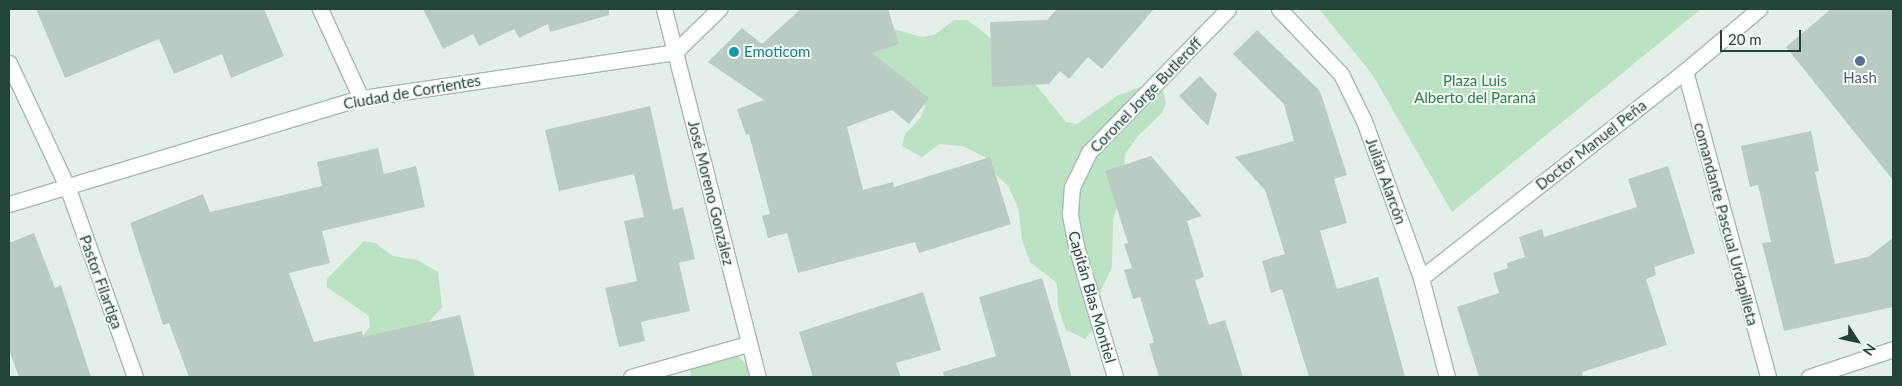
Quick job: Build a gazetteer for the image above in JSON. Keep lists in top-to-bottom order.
{
  "streets": {
    "street": [
      "Ciudad de Corrientes",
      "Coronel Jorge Butleroff",
      "Doctor Manuel Peña",
      "Julián Alarcón",
      "José Moreno González",
      "comandante Pascual Urdapilleta",
      "Pastor Filartiga",
      "Capitán Blas Montiel"
    ]
  },
  "crossings": [
    ["Ciudad de Corrientes", "José Moreno González"],
    ["Ciudad de Corrientes", "Pastor Filartiga"],
    ["Coronel Jorge Butleroff", "Capitán Blas Montiel"],
    ["Doctor Manuel Peña", "Julián Alarcón"],
    ["Doctor Manuel Peña", "comandante Pascual Urdapilleta"]
  ],
  "parks": ["Plaza Luis Alberto del Paraná"],
  "places": ["Emoticom", "Hash"],
  "scale_bar": "20 m",
  "north": "bottom right"
}
